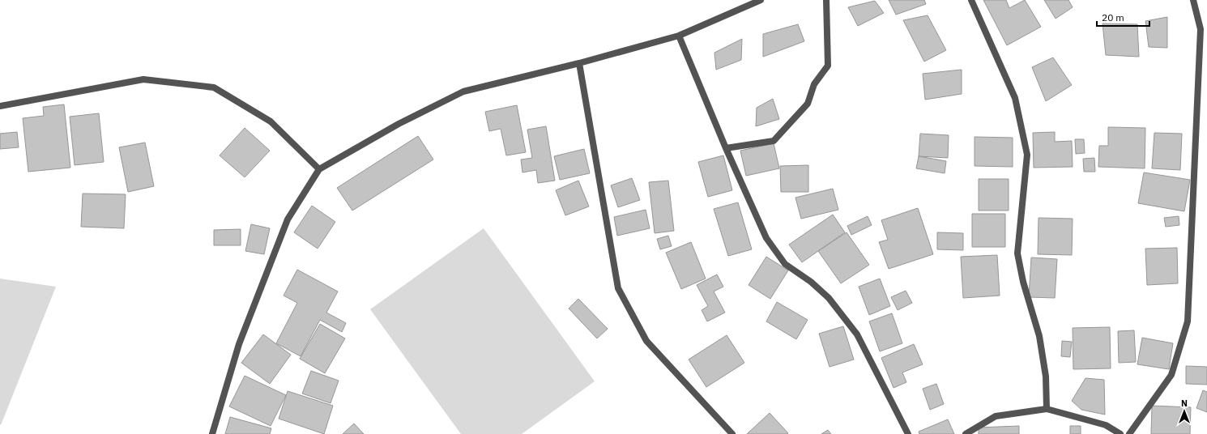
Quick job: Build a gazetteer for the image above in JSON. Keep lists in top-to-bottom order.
{
  "scale_bar": "20 m",
  "north": "top"
}
